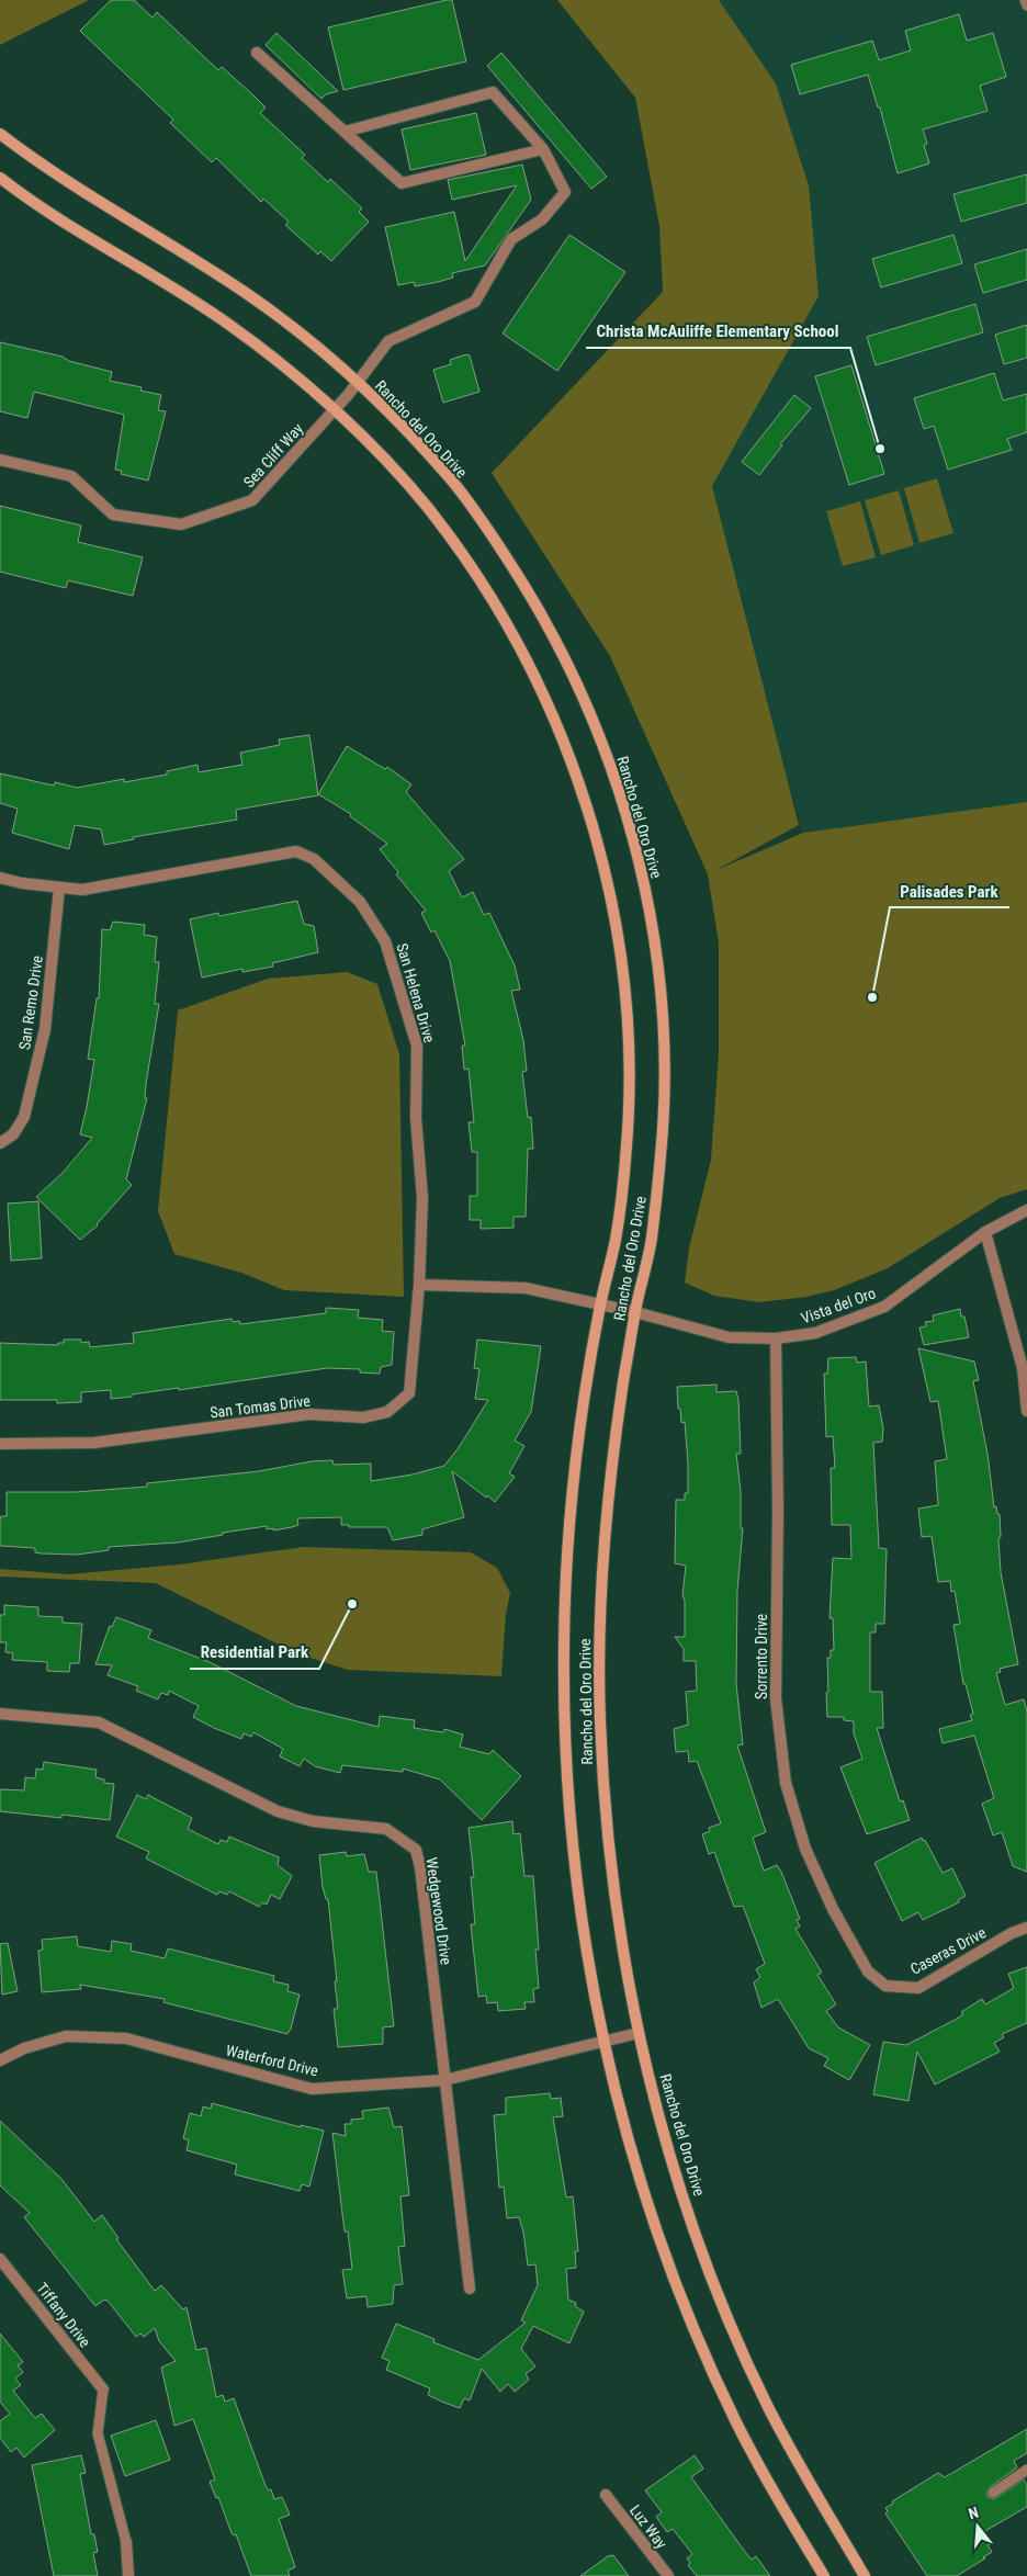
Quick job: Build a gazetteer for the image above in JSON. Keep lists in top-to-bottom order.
{
  "streets": {
    "main road": ["Rancho del Oro Drive"],
    "street": [
      "Sea Cliff Way",
      "San Helena Drive",
      "San Remo Drive",
      "Vista del Oro",
      "San Tomas Drive",
      "Sorrento Drive",
      "Wedgewood Drive",
      "Caseras Drive",
      "Waterford Drive",
      "Tiffany Drive",
      "Luz Way"
    ]
  },
  "crossings": [
    ["Rancho del Oro Drive", "Sea Cliff Way"],
    ["Rancho del Oro Drive", "Vista del Oro"],
    ["Rancho del Oro Drive", "Waterford Drive"],
    ["San Helena Drive", "San Remo Drive"],
    ["San Helena Drive", "Vista del Oro"],
    ["San Helena Drive", "San Tomas Drive"],
    ["Vista del Oro", "San Tomas Drive"],
    ["Vista del Oro", "Sorrento Drive"],
    ["Sorrento Drive", "Caseras Drive"],
    ["Wedgewood Drive", "Waterford Drive"]
  ],
  "places": ["Christa McAuliffe Elementary School", "Palisades Park", "Residential Park"],
  "north": "top"
}
